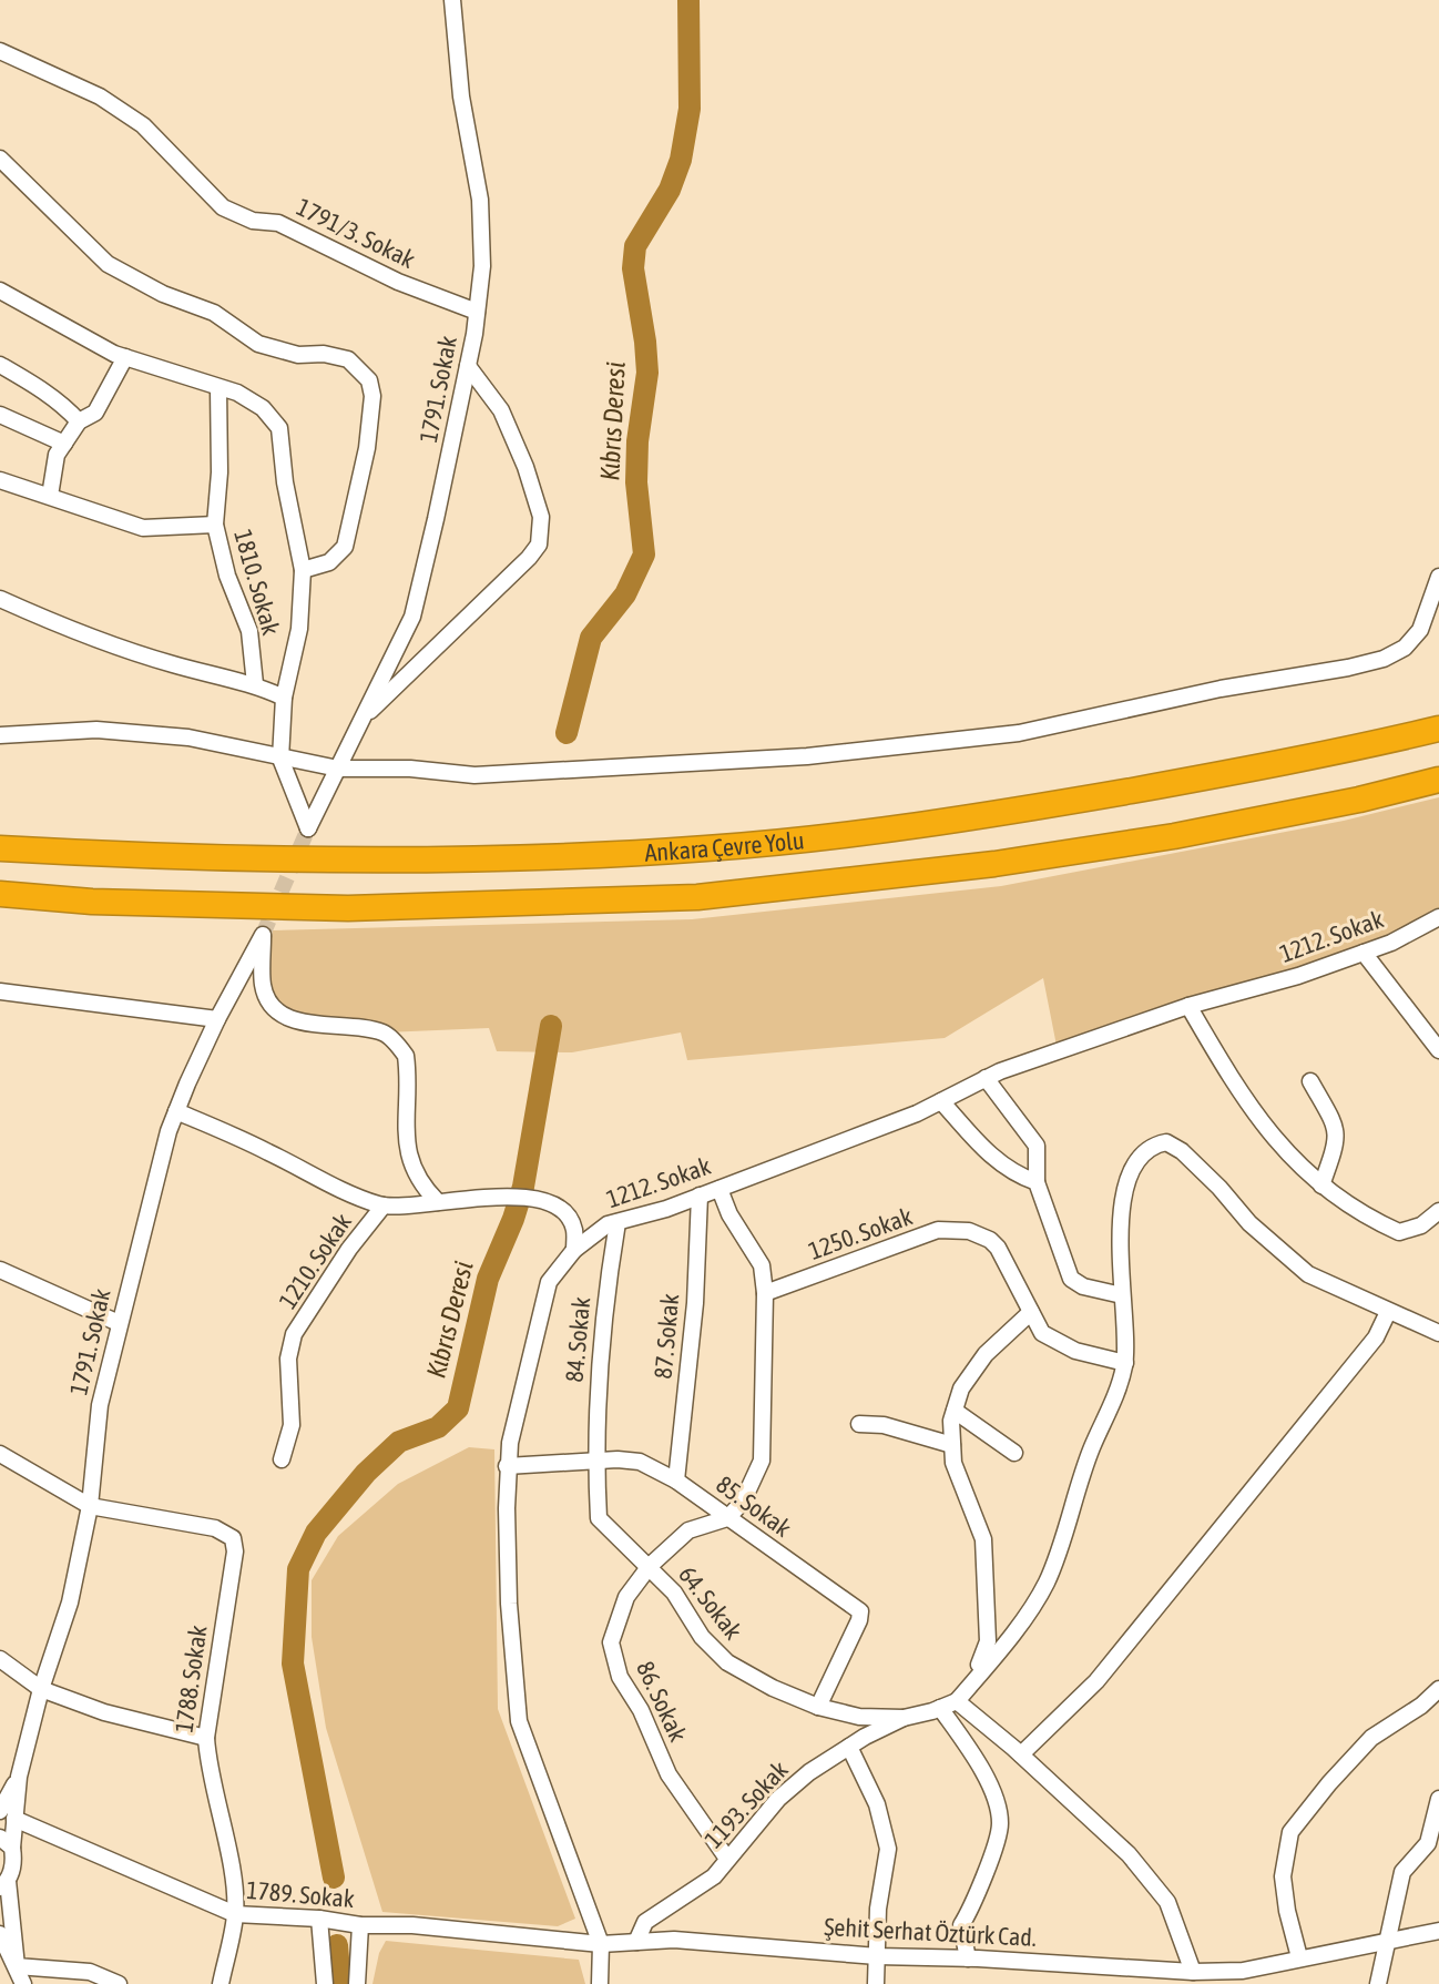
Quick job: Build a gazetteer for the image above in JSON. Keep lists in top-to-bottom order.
{
  "streets": {
    "highway": ["Ankara Çevre Yolu"],
    "street": [
      "1791/3. Sokak",
      "1791. Sokak",
      "1810. Sokak",
      "1212. Sokak",
      "1250. Sokak",
      "1210. Sokak",
      "87. Sokak",
      "84. Sokak",
      "85. Sokak",
      "64. Sokak",
      "1788. Sokak",
      "86. Sokak",
      "1193. Sokak",
      "1789. Sokak",
      "Şehit Serhat Öztürk Cad."
    ]
  },
  "crossings": [
    ["1791/3. Sokak", "1791. Sokak"],
    ["1791. Sokak", "1210. Sokak"],
    ["1791. Sokak", "1788. Sokak"],
    ["1791. Sokak", "1789. Sokak"],
    ["1212. Sokak", "1210. Sokak"],
    ["1212. Sokak", "87. Sokak"],
    ["1212. Sokak", "84. Sokak"],
    ["1212. Sokak", "85. Sokak"],
    ["1212. Sokak", "1789. Sokak"],
    ["1212. Sokak", "Şehit Serhat Öztürk Cad."],
    ["87. Sokak", "85. Sokak"],
    ["84. Sokak", "85. Sokak"],
    ["84. Sokak", "64. Sokak"],
    ["85. Sokak", "64. Sokak"],
    ["85. Sokak", "86. Sokak"],
    ["64. Sokak", "86. Sokak"],
    ["64. Sokak", "1193. Sokak"],
    ["1788. Sokak", "1789. Sokak"],
    ["86. Sokak", "1193. Sokak"],
    ["1193. Sokak", "Şehit Serhat Öztürk Cad."],
    ["1789. Sokak", "Şehit Serhat Öztürk Cad."]
  ],
  "water": ["Kıbrıs Deresi"]
}
